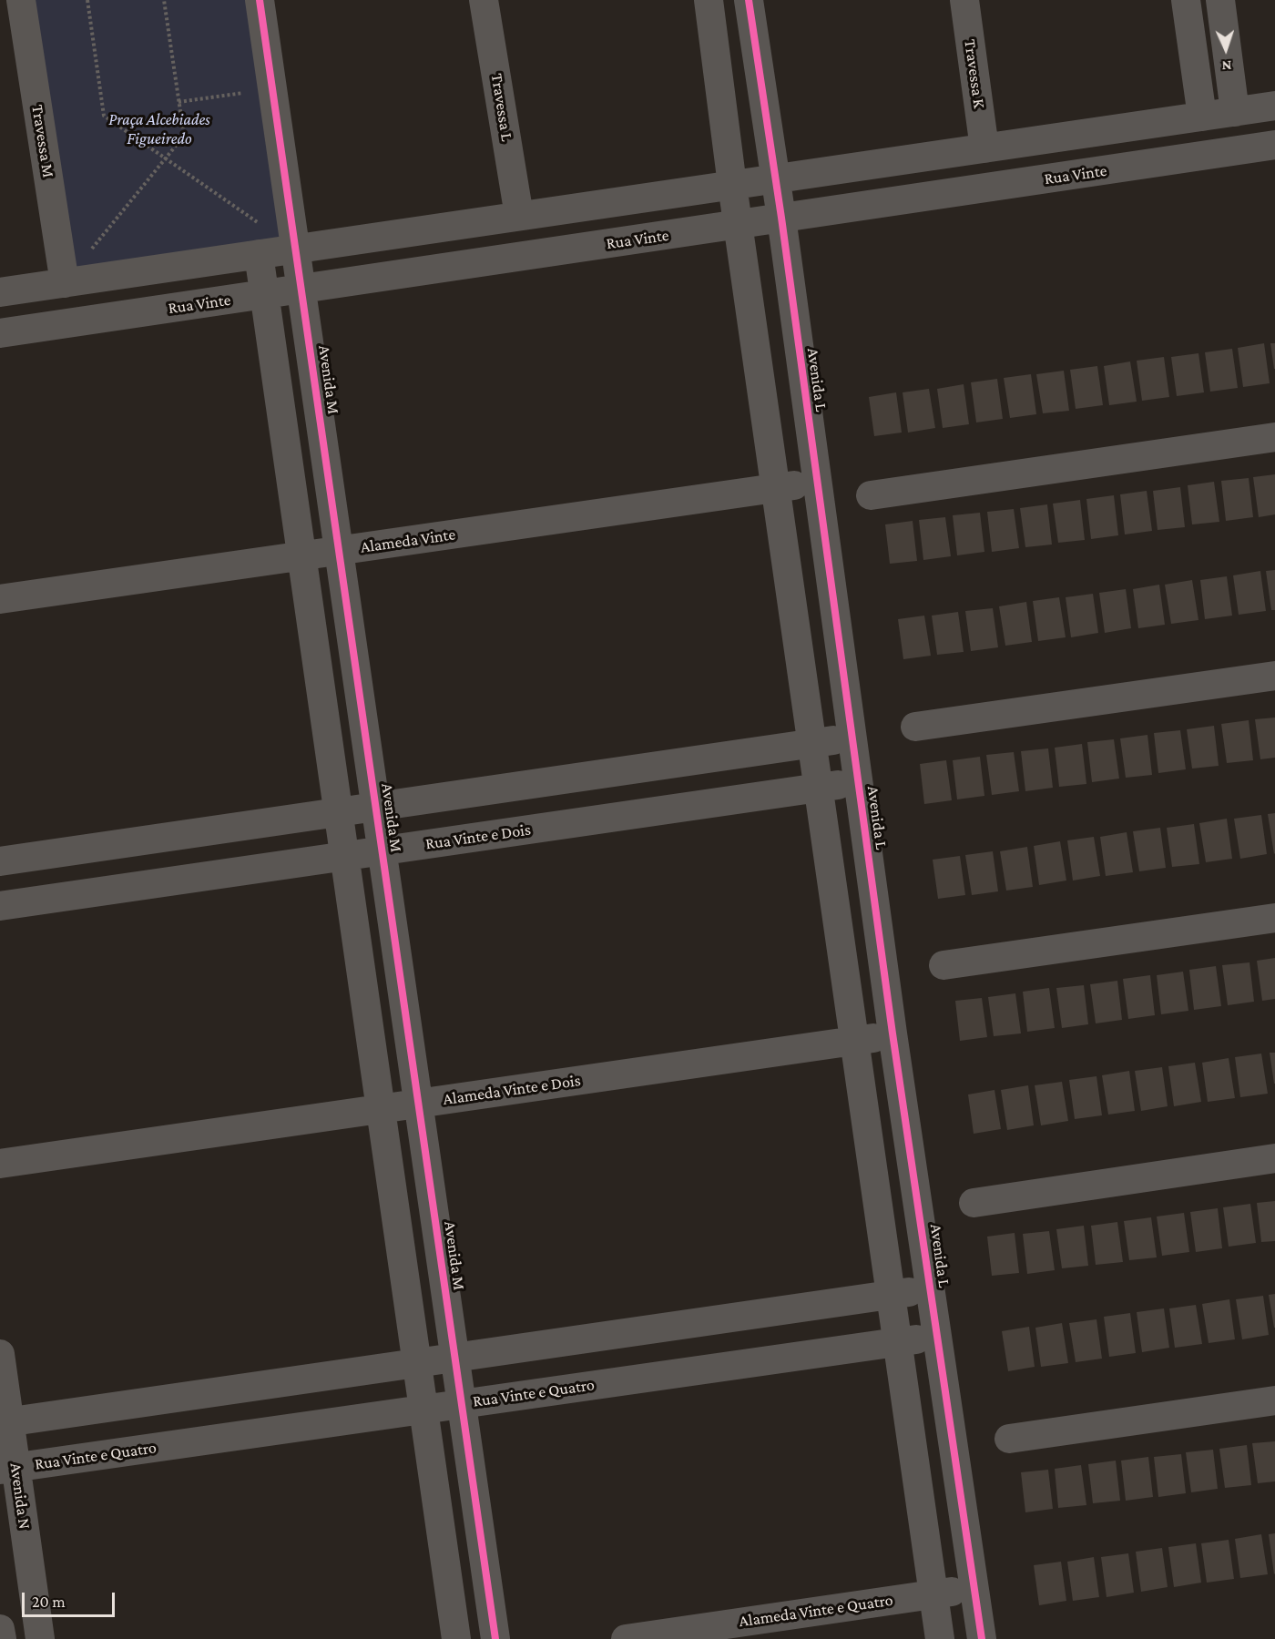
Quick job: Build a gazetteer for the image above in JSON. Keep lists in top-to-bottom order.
{
  "streets": {
    "street": [
      "Travessa K",
      "Travessa L",
      "Travessa M",
      "Rua Vinte",
      "Avenida M",
      "Avenida L",
      "Alameda Vinte",
      "Rua Vinte e Dois",
      "Alameda Vinte e Dois",
      "Rua Vinte e Quatro",
      "Avenida N",
      "Alameda Vinte e Quatro"
    ]
  },
  "crossings": [
    ["Rua Vinte", "Avenida M"],
    ["Rua Vinte", "Avenida L"],
    ["Avenida M", "Alameda Vinte"],
    ["Avenida M", "Rua Vinte e Dois"],
    ["Avenida M", "Alameda Vinte e Dois"],
    ["Avenida M", "Rua Vinte e Quatro"],
    ["Avenida L", "Alameda Vinte"],
    ["Avenida L", "Rua Vinte e Dois"],
    ["Avenida L", "Alameda Vinte e Dois"],
    ["Avenida L", "Rua Vinte e Quatro"],
    ["Avenida L", "Alameda Vinte e Quatro"],
    ["Rua Vinte e Quatro", "Avenida N"]
  ],
  "parks": ["Praça Alcebiades Figueiredo"],
  "scale_bar": "20 m",
  "north": "bottom"
}
